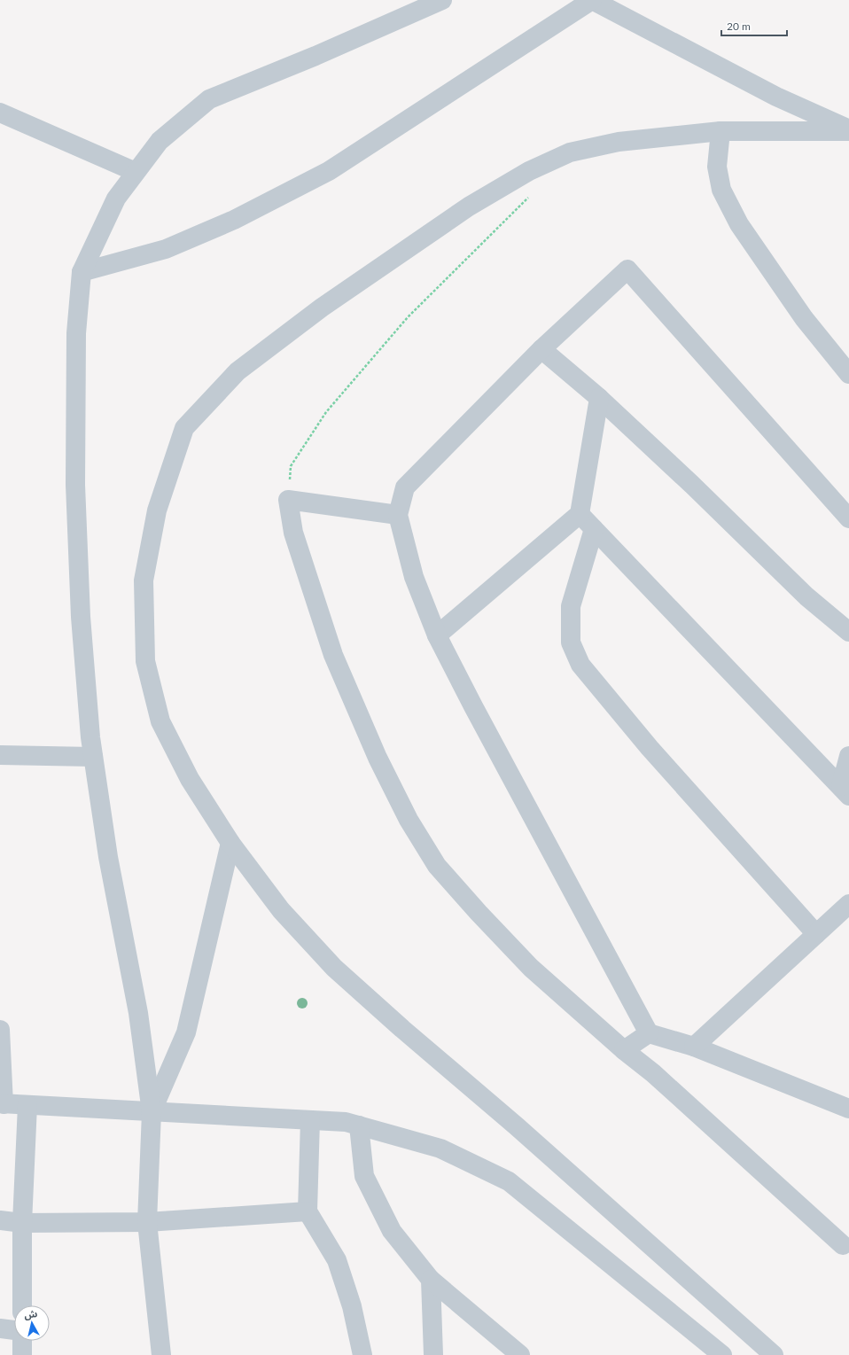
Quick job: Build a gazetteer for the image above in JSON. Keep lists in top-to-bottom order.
{
  "scale_bar": "20 m",
  "north": "top"
}
